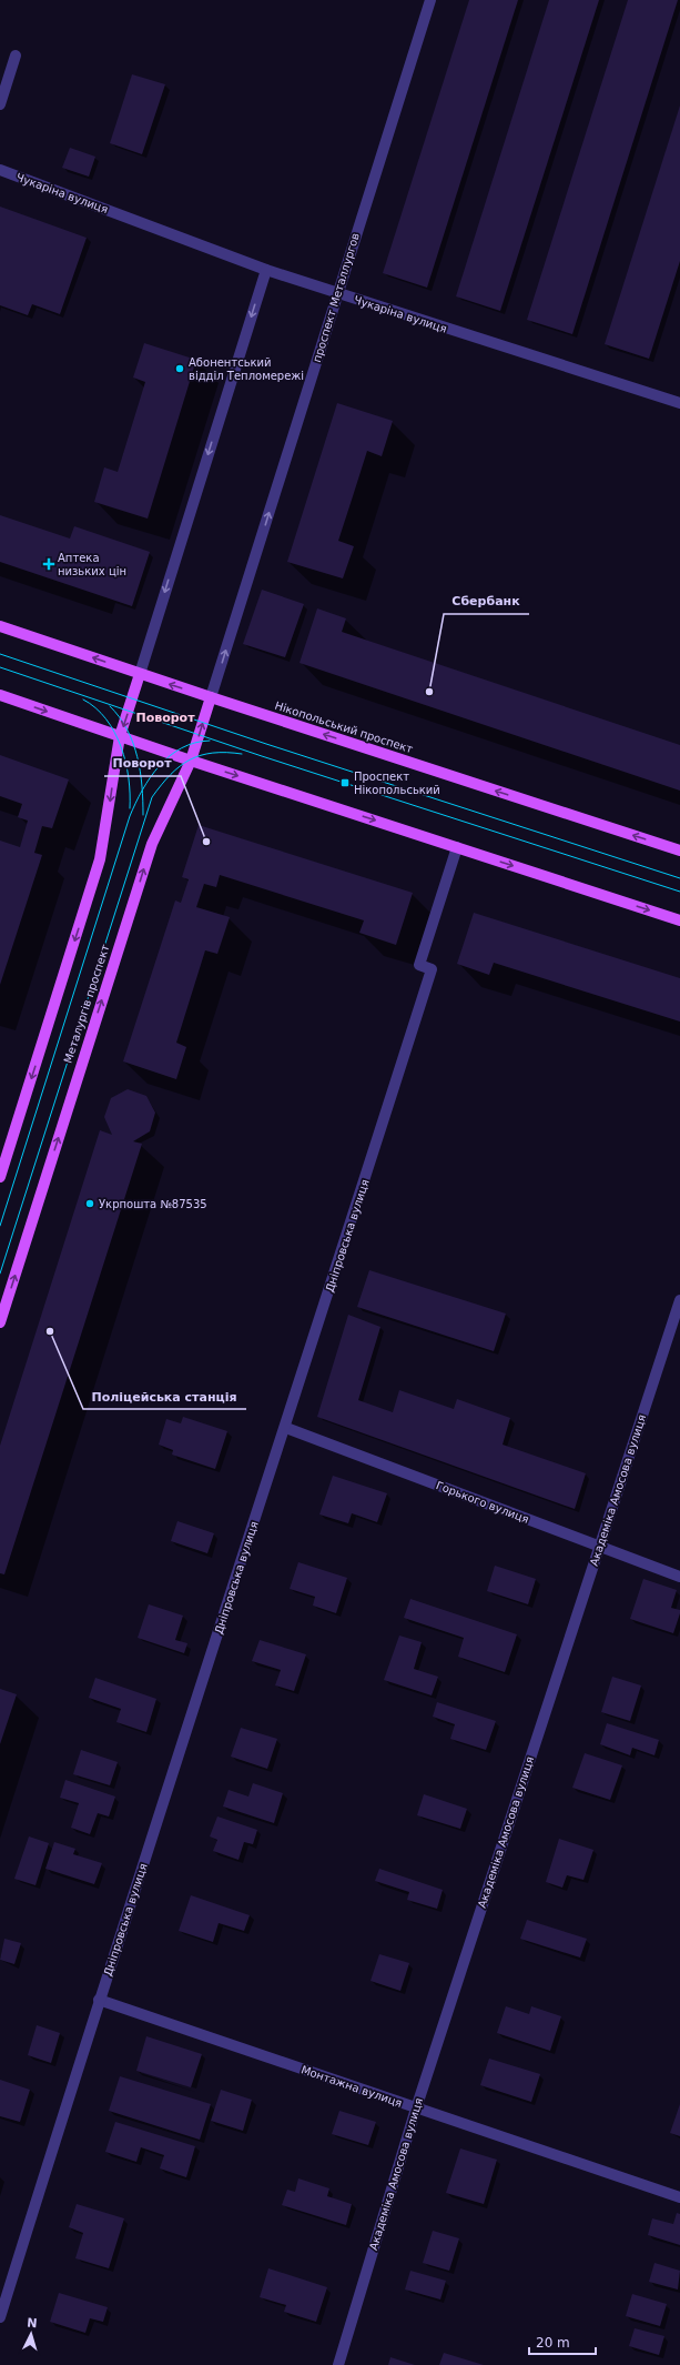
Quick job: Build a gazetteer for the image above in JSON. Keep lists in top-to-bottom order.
{
  "streets": {
    "main road": ["Нікопольський проспект", "Металургів проспект"],
    "street": [
      "Чукаріна вулиця",
      "проспект Металлургов",
      "Дніпровська вулиця",
      "Академіка Амосова вулиця",
      "Горького вулиця",
      "Монтажна вулиця"
    ]
  },
  "crossings": [
    ["Чукаріна вулиця", "проспект Металлургов"],
    ["проспект Металлургов", "Нікопольський проспект"],
    ["проспект Металлургов", "Металургів проспект"],
    ["Нікопольський проспект", "Металургів проспект"],
    ["Дніпровська вулиця", "Горького вулиця"],
    ["Дніпровська вулиця", "Монтажна вулиця"],
    ["Академіка Амосова вулиця", "Горького вулиця"],
    ["Академіка Амосова вулиця", "Монтажна вулиця"]
  ],
  "districts": ["Поворот"],
  "places": {
    "other": [
      "Абонентський відділ Тепломережі",
      "Сбербанк",
      "Поворот",
      "Укрпошта №87535",
      "Поліцейська станція"
    ],
    "health": ["Аптека низьких цін"],
    "transit": ["Проспект Нікопольський"]
  },
  "scale_bar": "20 m",
  "north": "top"
}
